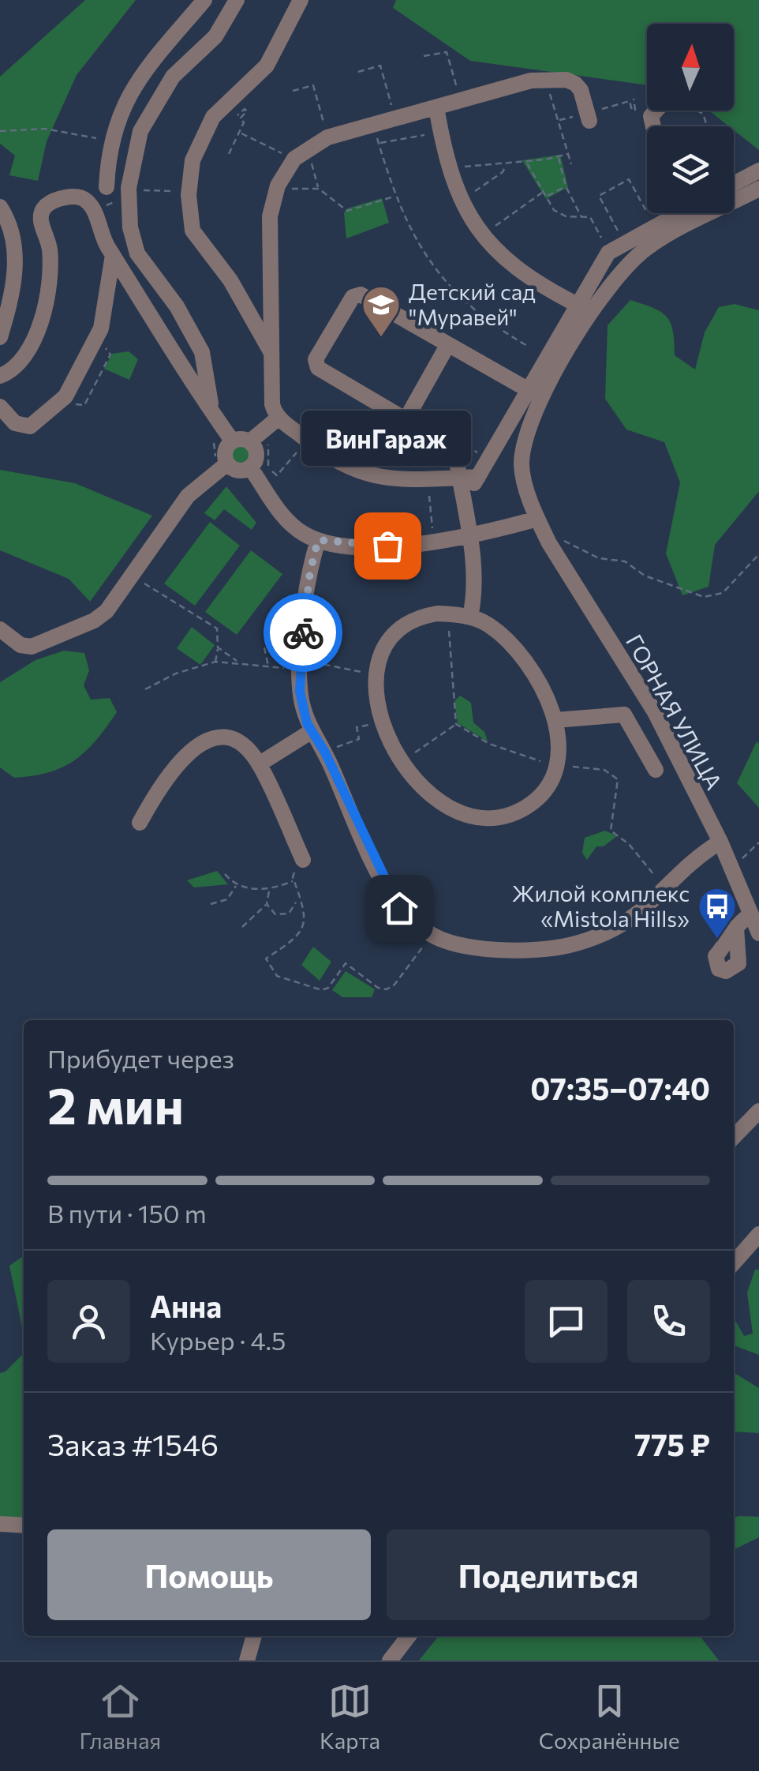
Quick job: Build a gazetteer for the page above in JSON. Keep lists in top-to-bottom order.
{
  "streets": {
    "street": ["ГОРНАЯ УЛИЦА"]
  },
  "places": {
    "school or university": ["Детский сад \"Муравей\""],
    "other": ["ВинГараж"],
    "bus stop": ["Жилой комплекс «Mistola Hills»"]
  },
  "north": "top",
  "page": {
    "bubble": "ВинГараж",
    "heading": ["2 мин", "Прибудет через", "07:35–07:40"],
    "panel": [
      "Анна",
      "Курьер · 4.5",
      "Заказ #1546",
      "775 ₽"
    ],
    "bar": "В пути · 150 m",
    "buttons": ["Помощь", "Поделиться"],
    "tabs": ["Главная", "Карта", "Сохранённые"]
  }
}
